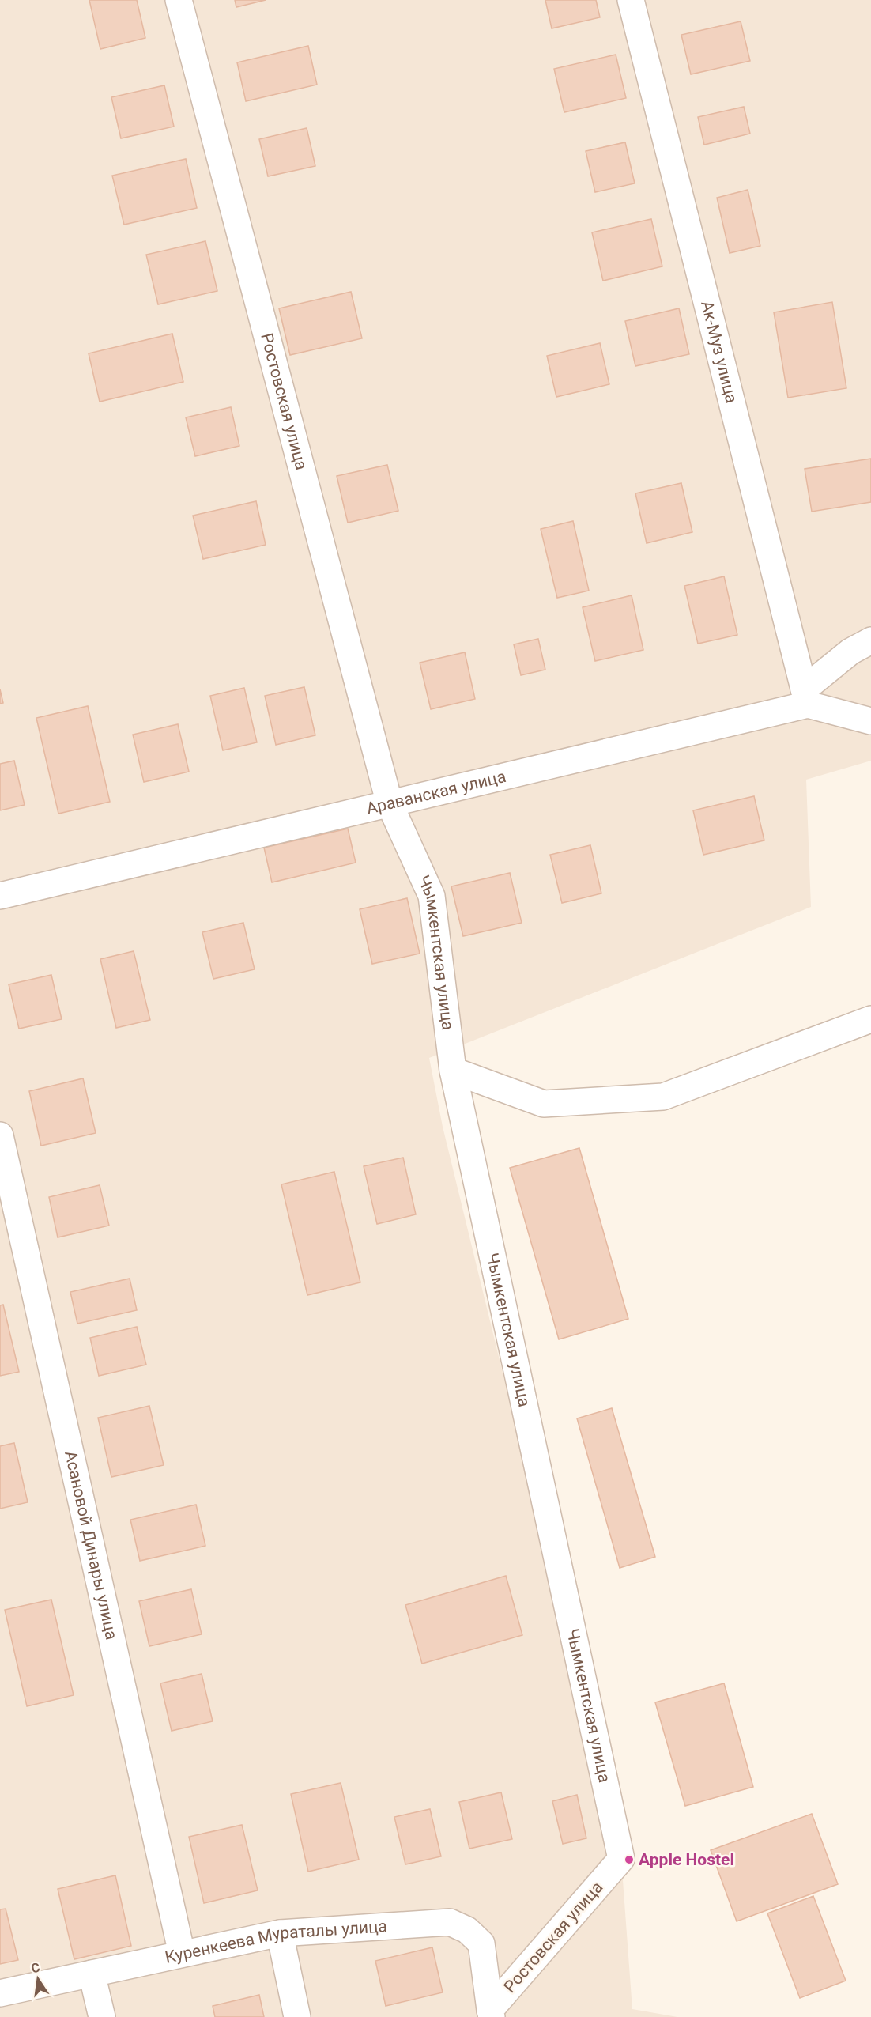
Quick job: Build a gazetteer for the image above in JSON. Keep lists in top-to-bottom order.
{
  "streets": {
    "street": [
      "Ак-Муз улица",
      "Ростовская улица",
      "Араванская улица",
      "Чымкентская улица",
      "Асановой Динары улица",
      "Куренкеева Мураталы улица"
    ]
  },
  "crossings": [
    ["Ак-Муз улица", "Араванская улица"],
    ["Ростовская улица", "Араванская улица"],
    ["Ростовская улица", "Чымкентская улица"],
    ["Ростовская улица", "Куренкеева Мураталы улица"],
    ["Араванская улица", "Чымкентская улица"],
    ["Асановой Динары улица", "Куренкеева Мураталы улица"]
  ],
  "places": ["Apple Hostel"],
  "north": "top"
}
